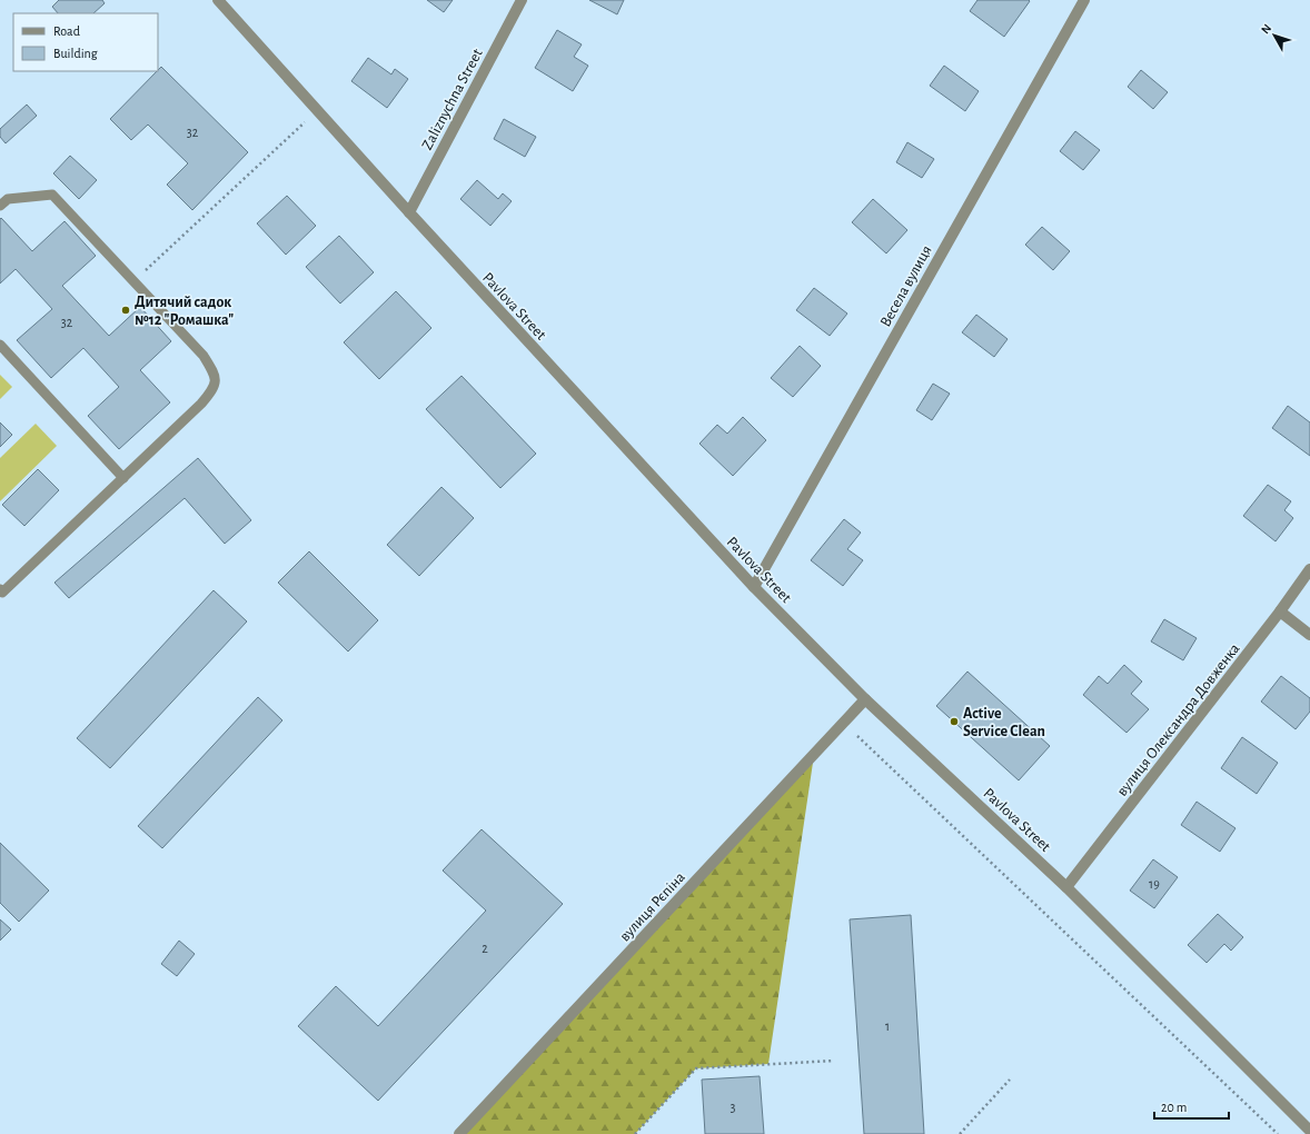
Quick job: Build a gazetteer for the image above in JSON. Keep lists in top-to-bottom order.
{
  "streets": {
    "street": [
      "Zaliznychna Street",
      "Весела вулиця",
      "Pavlova Street",
      "вулиця Олександра Довженка",
      "вулиця Рєпіна"
    ]
  },
  "crossings": [
    ["Zaliznychna Street", "Pavlova Street"],
    ["Весела вулиця", "Pavlova Street"],
    ["Pavlova Street", "вулиця Олександра Довженка"],
    ["Pavlova Street", "вулиця Рєпіна"]
  ],
  "places": ["Дитячий садок №12 \"Ромашка\"", "Active Service Clean"],
  "house_numbers": [
    "32",
    "32",
    "19",
    "2",
    "1",
    "3"
  ],
  "legend": ["Road", "Building"],
  "scale_bar": "20 m",
  "north": "top left"
}
